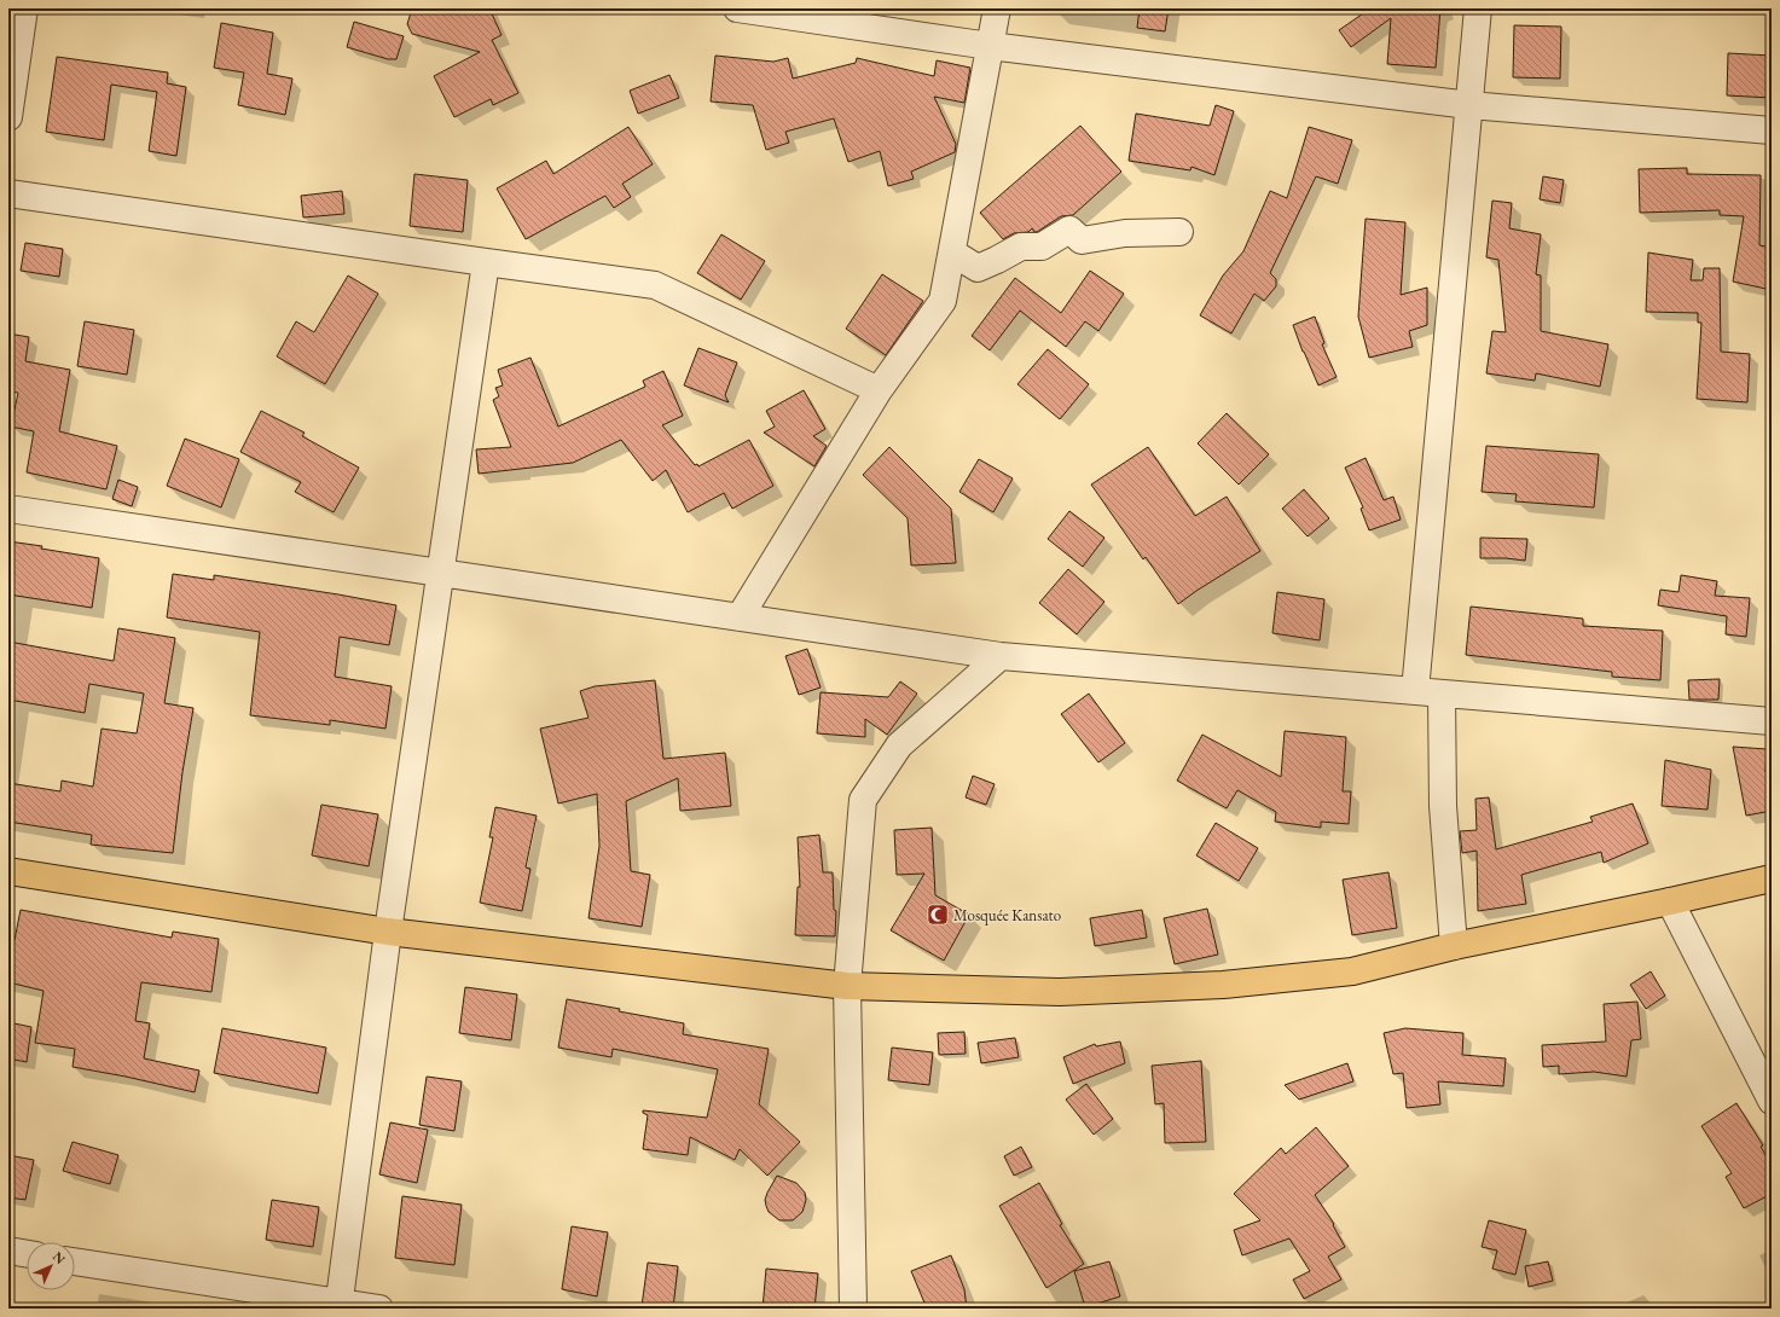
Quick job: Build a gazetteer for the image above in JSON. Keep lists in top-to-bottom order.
{
  "places": {
    "mosque": ["Mosquée Kansato"]
  },
  "north": "top right"
}
